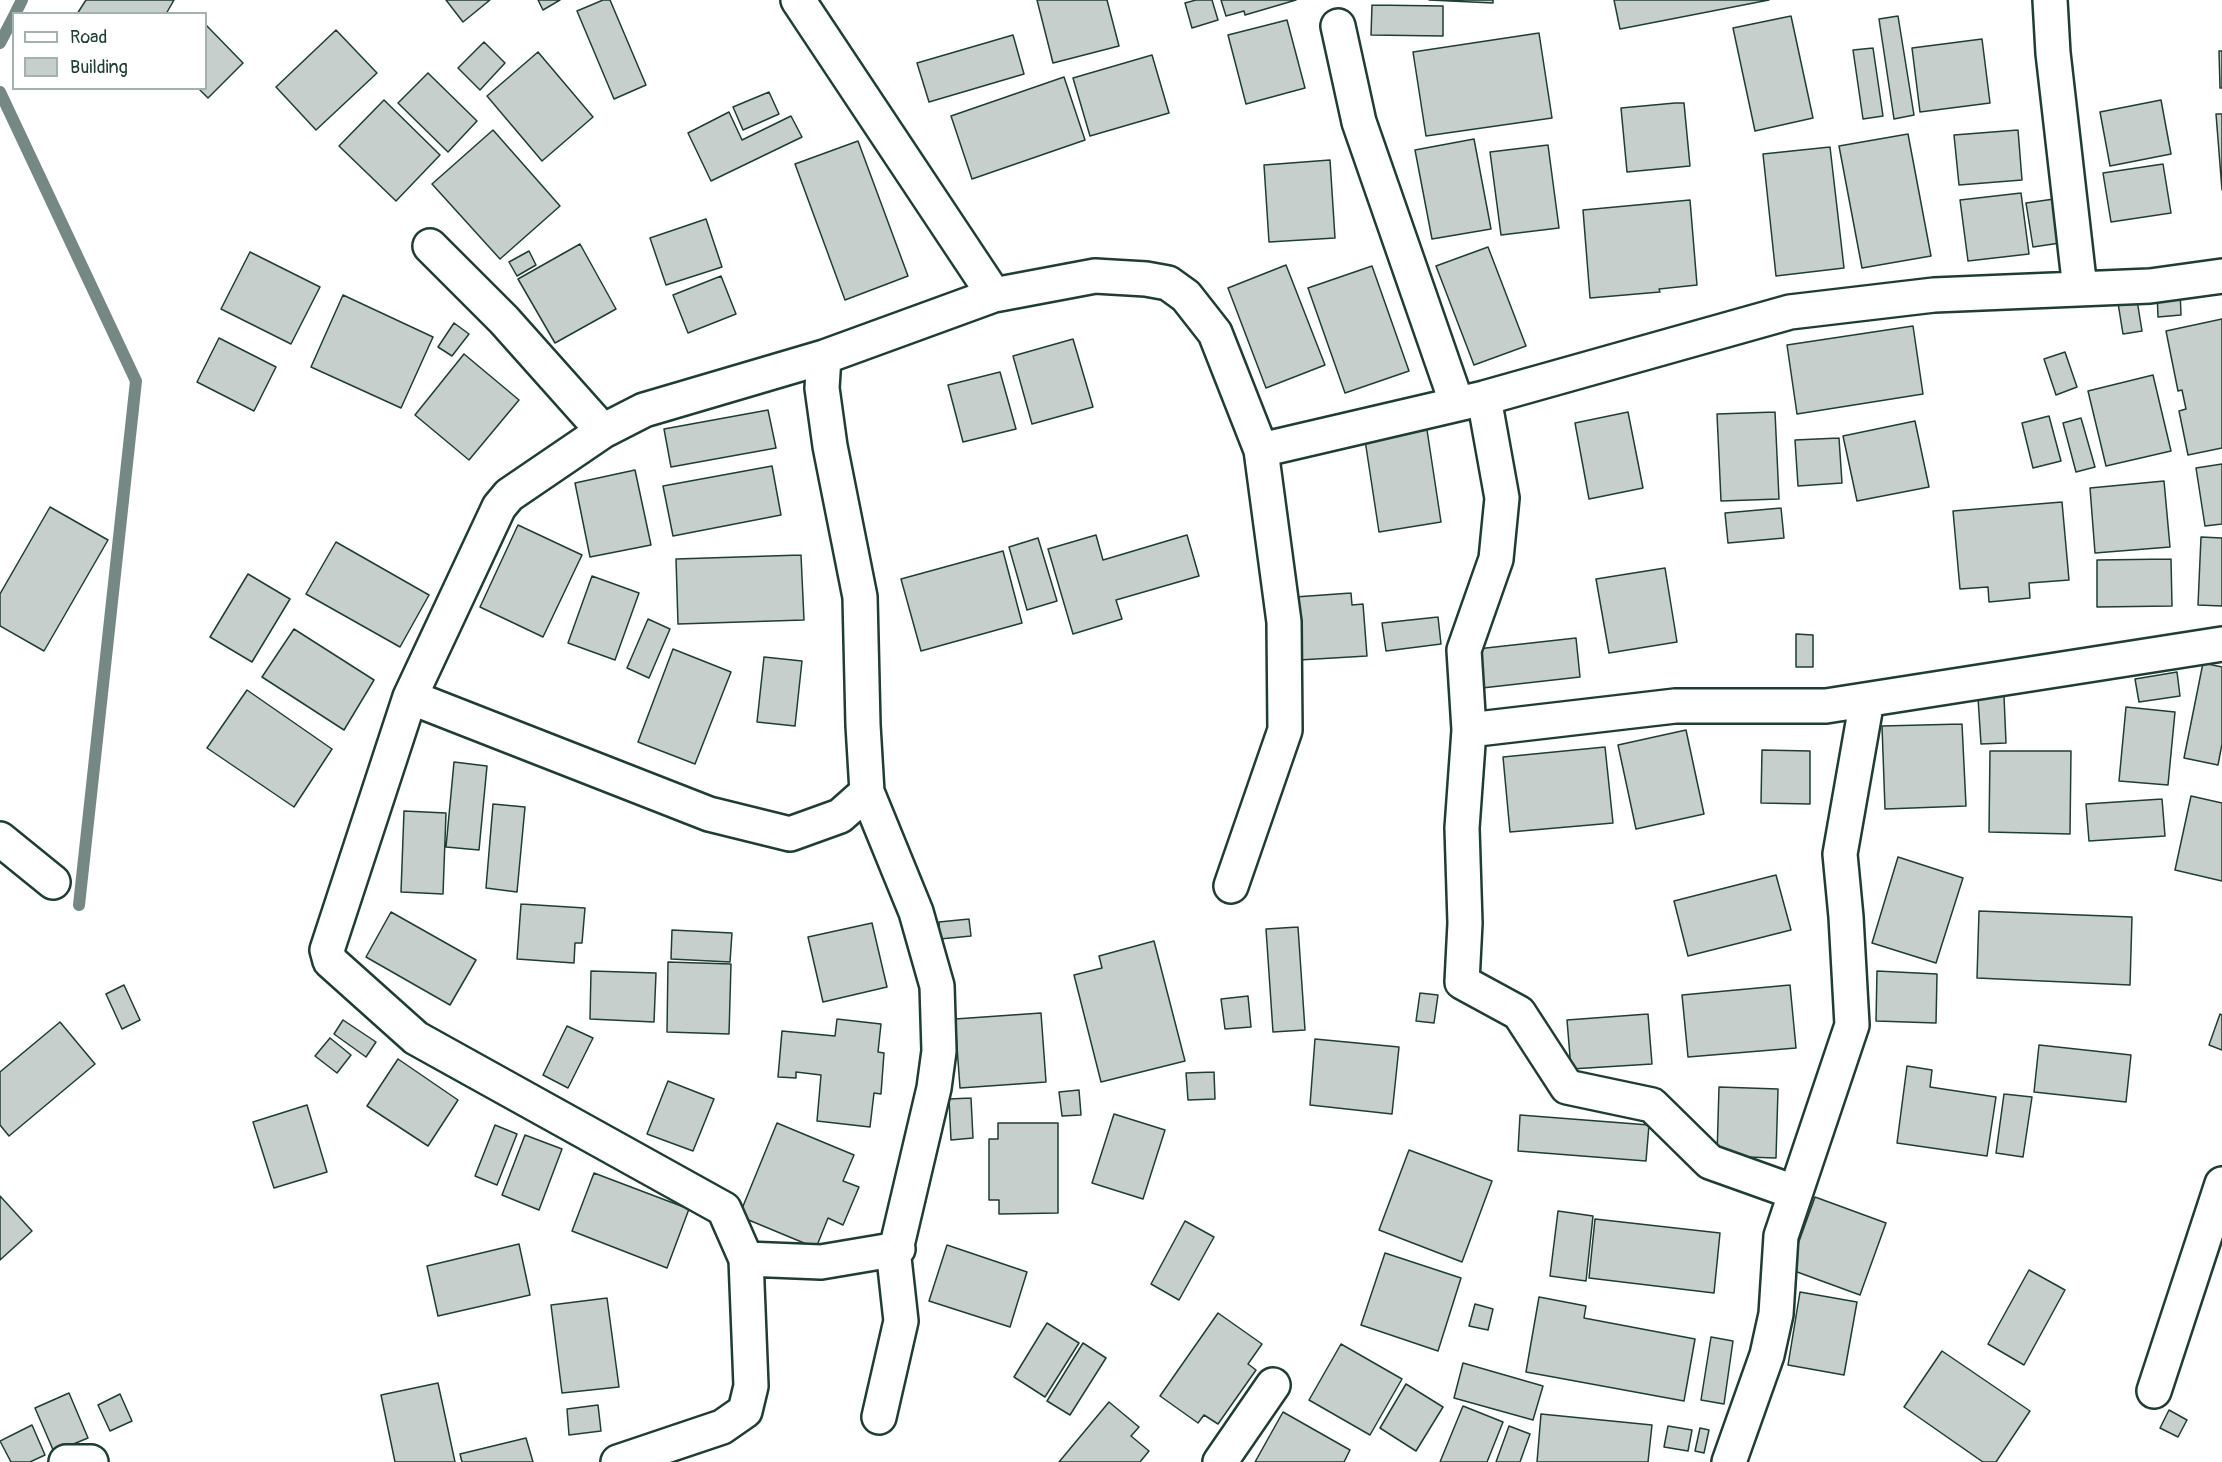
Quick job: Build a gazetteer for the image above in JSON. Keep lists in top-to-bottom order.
{
  "legend": ["Road", "Building"]
}
